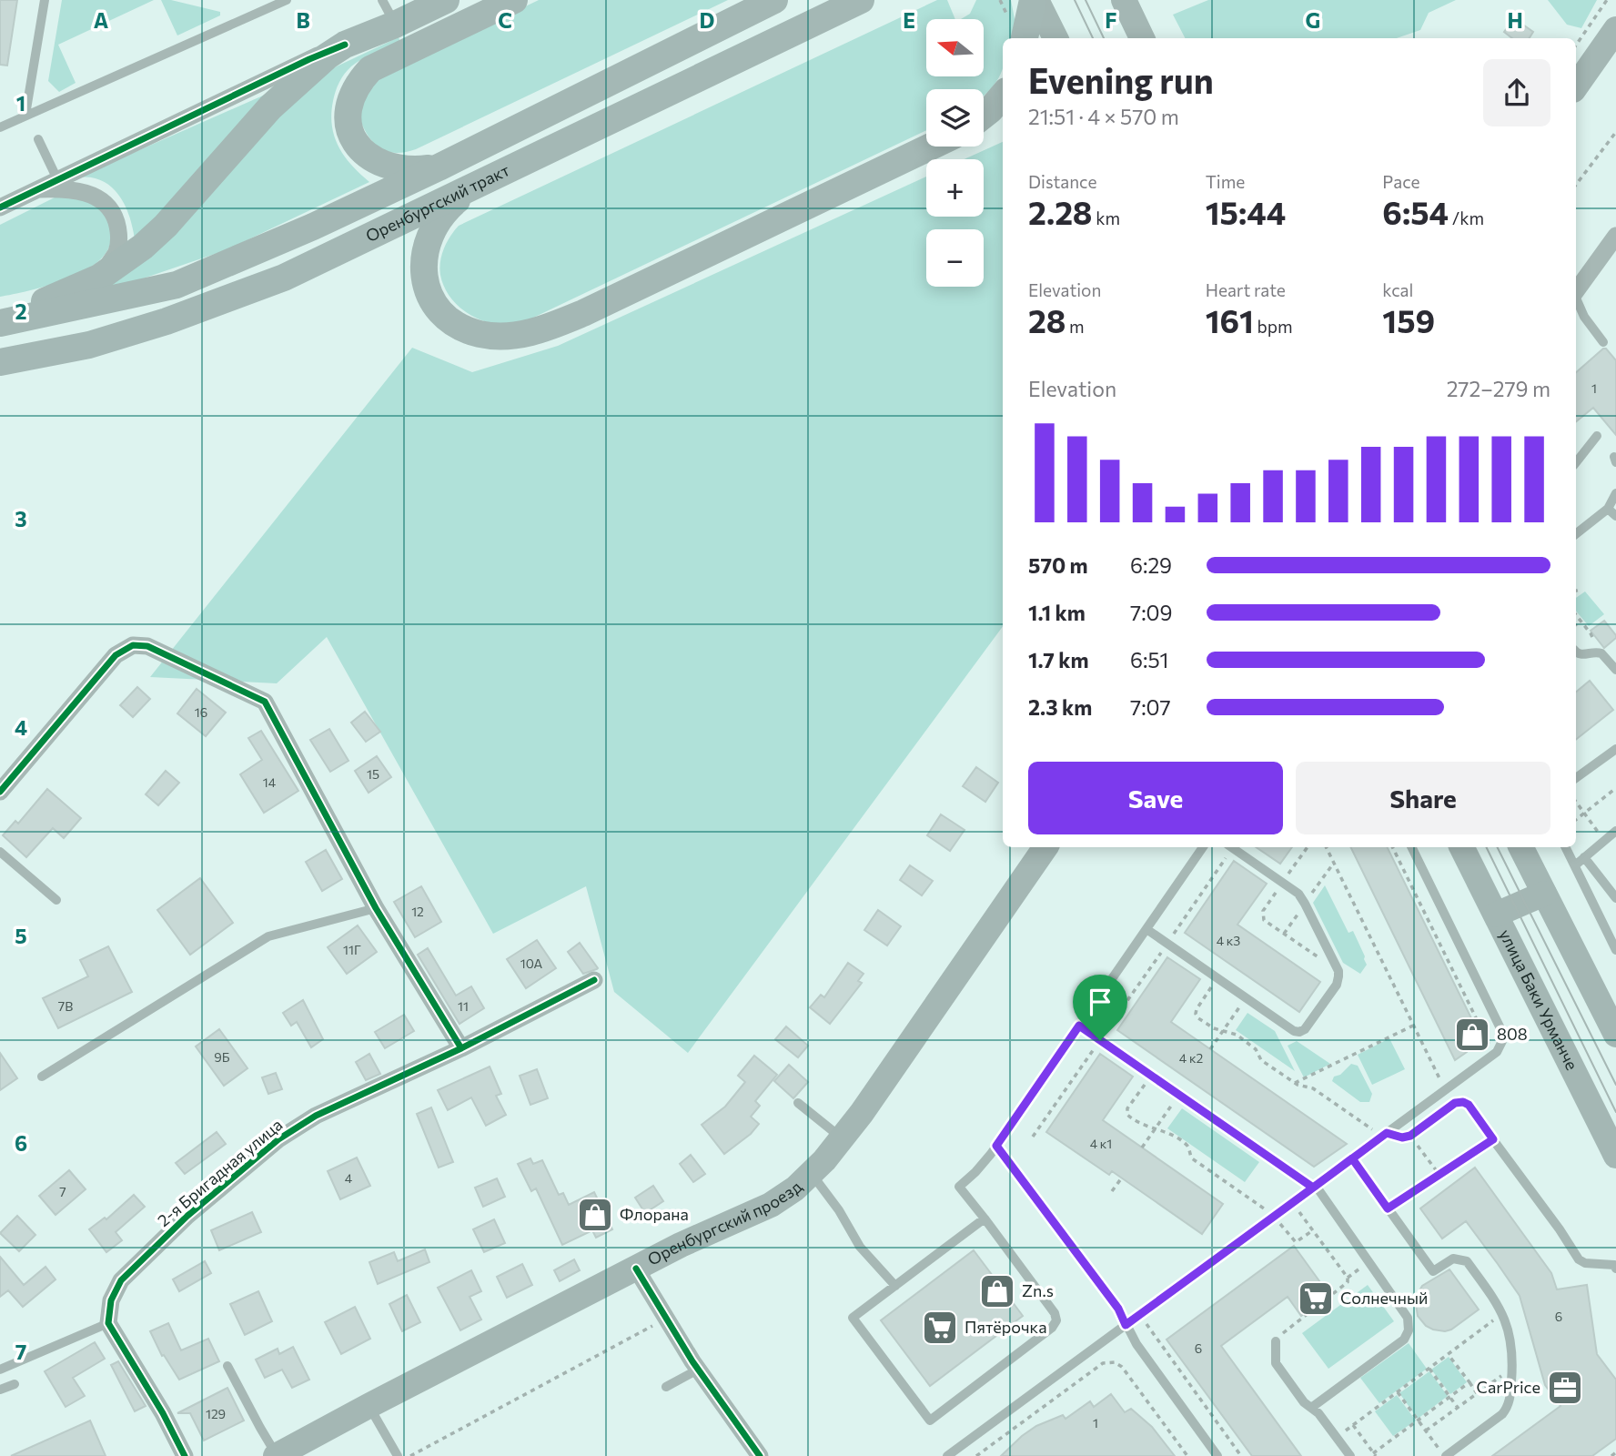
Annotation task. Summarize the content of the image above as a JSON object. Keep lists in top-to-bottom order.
{
  "streets": {
    "main road": ["Оренбургский тракт", "улица Баки Урманче", "Оренбургский проезд"],
    "street": ["2-я Бригадная улица"]
  },
  "places": {
    "shop": ["808", "Флорана", "Zn.s"],
    "supermarket": ["Солнечный", "Пятёрочка"],
    "office": ["CarPrice"]
  },
  "house_numbers": [
    "1",
    "16",
    "15",
    "14",
    "12",
    "4 к3",
    "11Г",
    "10А",
    "7В",
    "11",
    "9Б",
    "4 к2",
    "4 к1",
    "4",
    "7",
    "6",
    "6",
    "129",
    "1"
  ],
  "north": "left",
  "page": {
    "map_buttons": ["+", "−"],
    "heading": ["Evening run", "21:51 · 4 × 570 m"],
    "stats": [
      ["Distance", "2.28 km"],
      ["Time", "15:44"],
      ["Pace", "6:54 /km"],
      ["Elevation", "28 m"],
      ["Heart rate", "161 bpm"],
      ["kcal", "159"]
    ],
    "chart": ["Elevation", "272–279 m"],
    "list": [
      {
        "name": "570 m",
        "note": "6:29"
      },
      {
        "name": "1.1 km",
        "note": "7:09"
      },
      {
        "name": "1.7 km",
        "note": "6:51"
      },
      {
        "name": "2.3 km",
        "note": "7:07"
      }
    ],
    "buttons": ["Save", "Share"]
  },
  "grid": {
    "columns": [
      "A",
      "B",
      "C",
      "D",
      "E",
      "F",
      "G",
      "H"
    ],
    "rows": [
      "1",
      "2",
      "3",
      "4",
      "5",
      "6",
      "7"
    ]
  }
}
